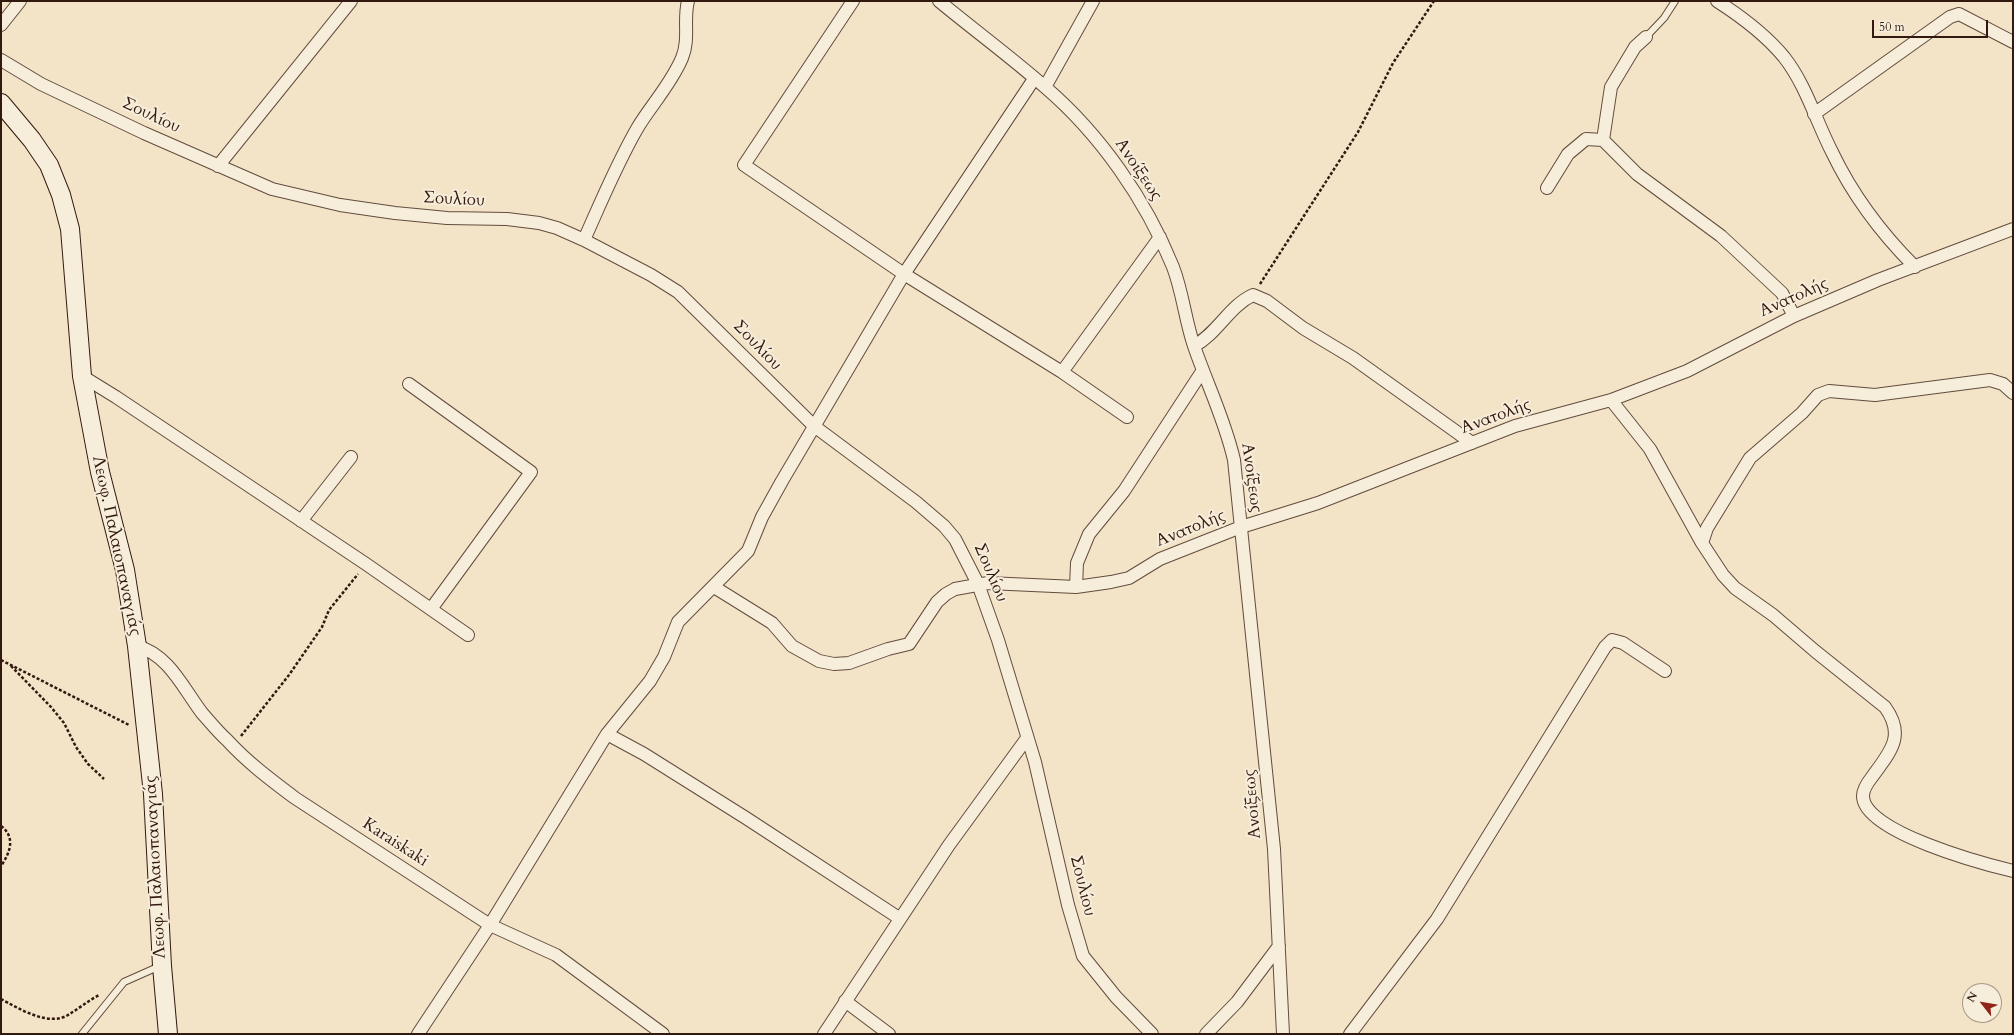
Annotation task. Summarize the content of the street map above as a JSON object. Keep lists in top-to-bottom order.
{
  "streets": {
    "street": [
      "Σουλίου",
      "Ανοίξεως",
      "Ανατολής",
      "Λεωφ. Παλαιοπαναγιάς",
      "Karaiskaki"
    ]
  },
  "crossings": [
    ["Σουλίου", "Ανατολής"],
    ["Ανοίξεως", "Ανατολής"],
    ["Λεωφ. Παλαιοπαναγιάς", "Karaiskaki"]
  ],
  "scale_bar": "50 m",
  "north": "top left"
}
